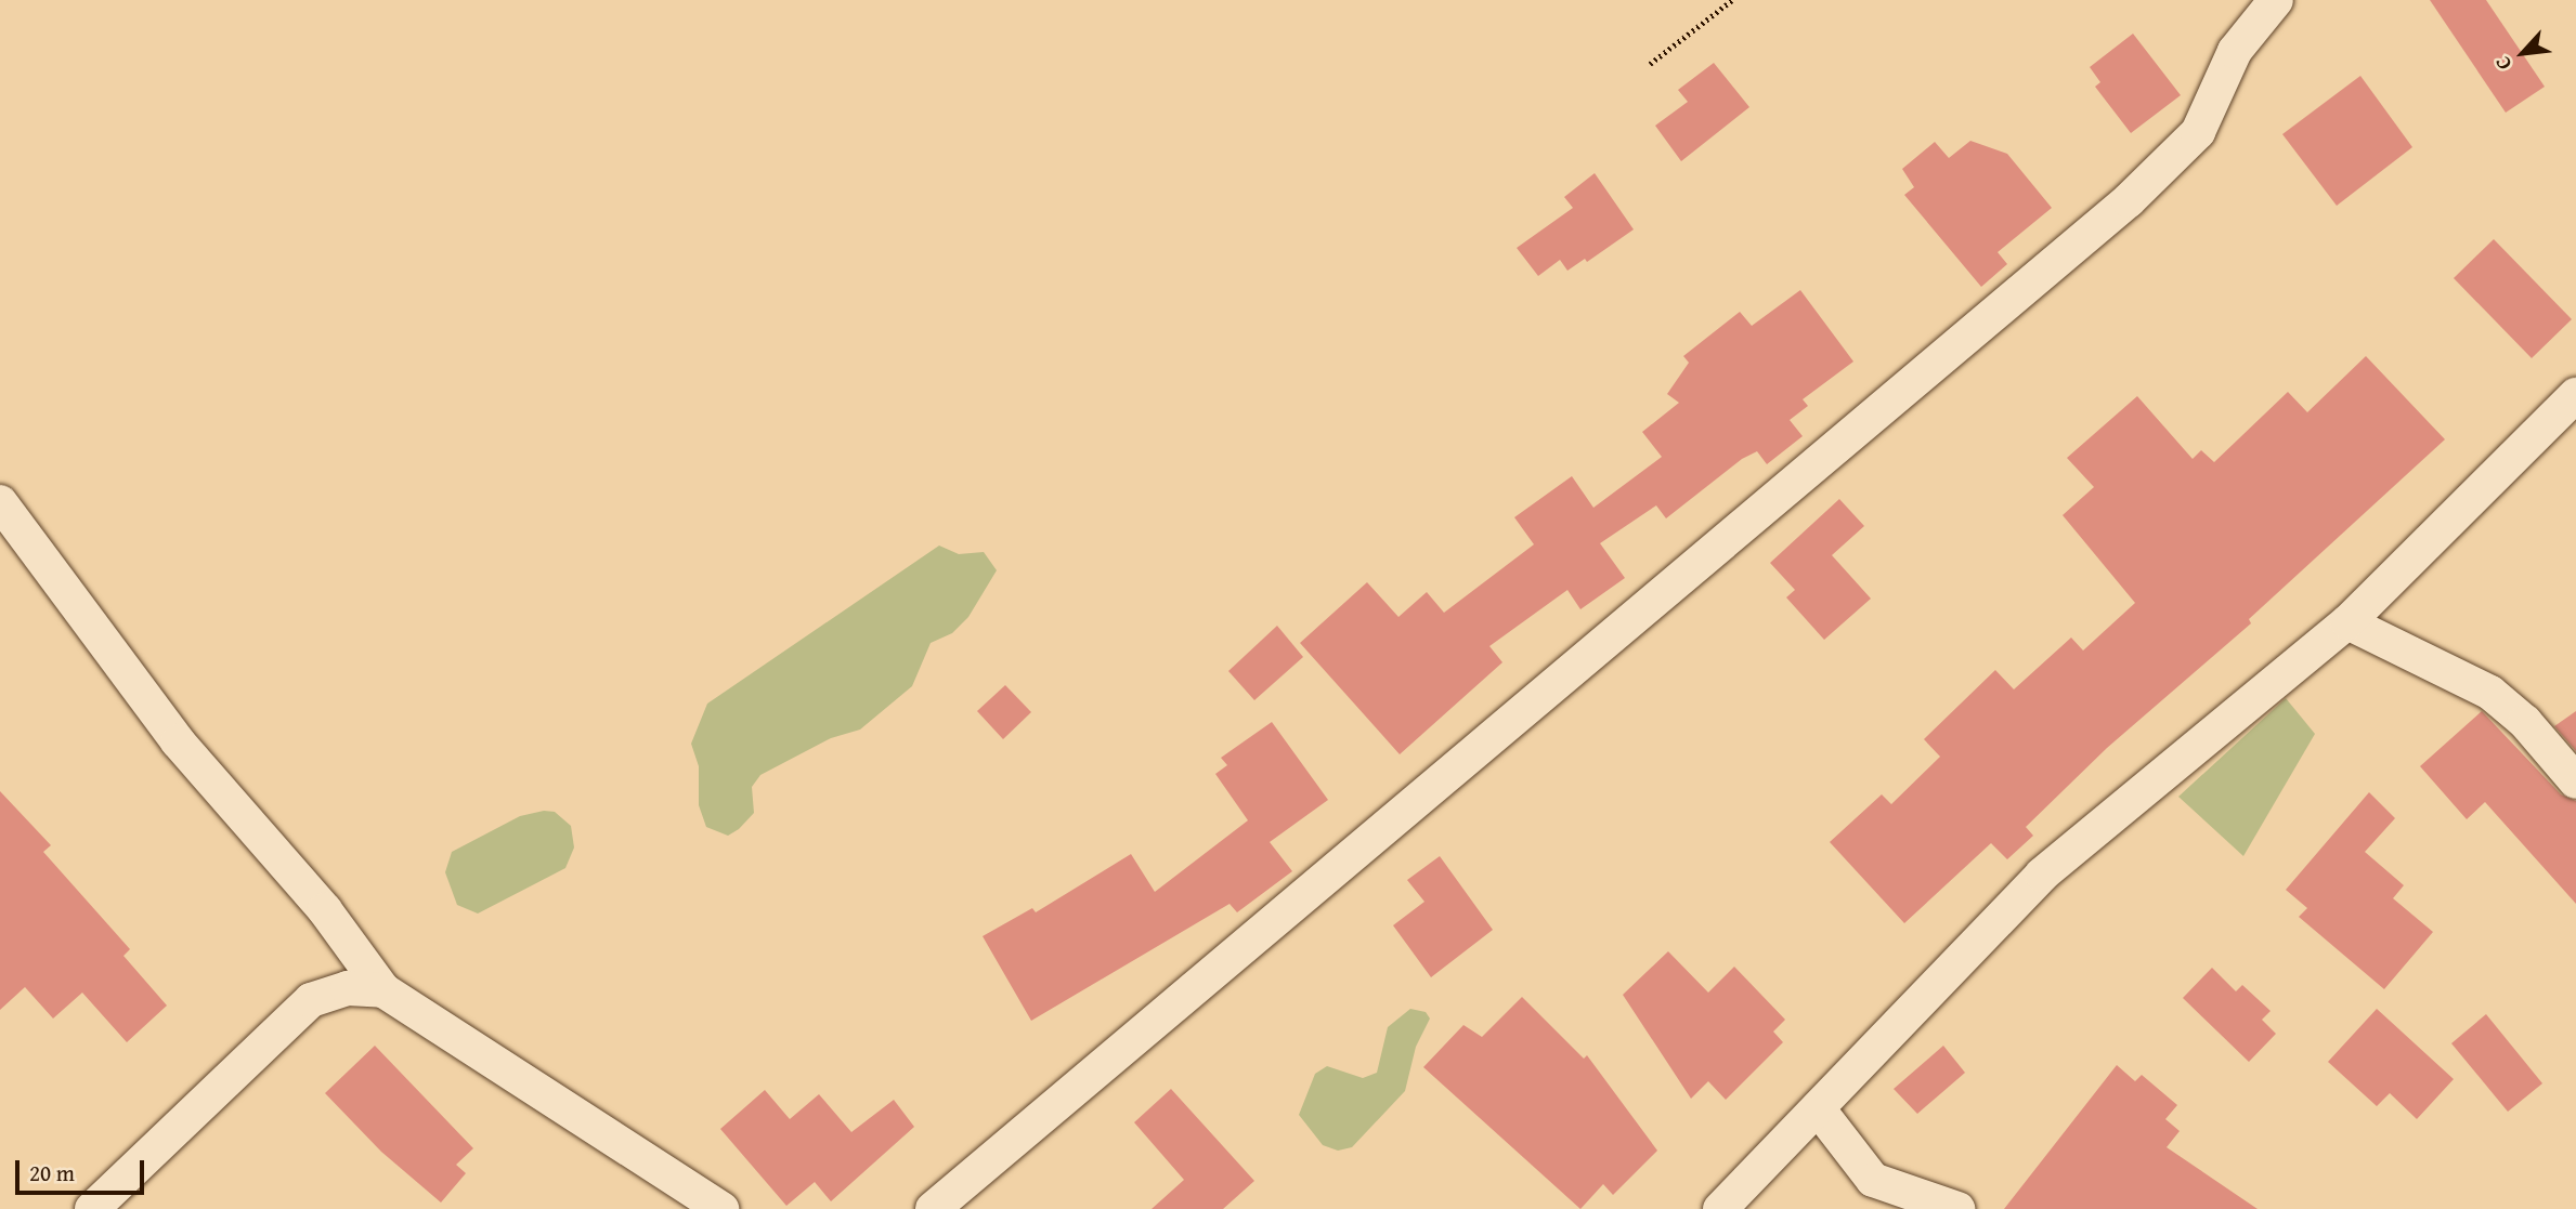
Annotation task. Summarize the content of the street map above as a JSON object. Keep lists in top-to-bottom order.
{
  "scale_bar": "20 m",
  "north": "bottom left"
}
